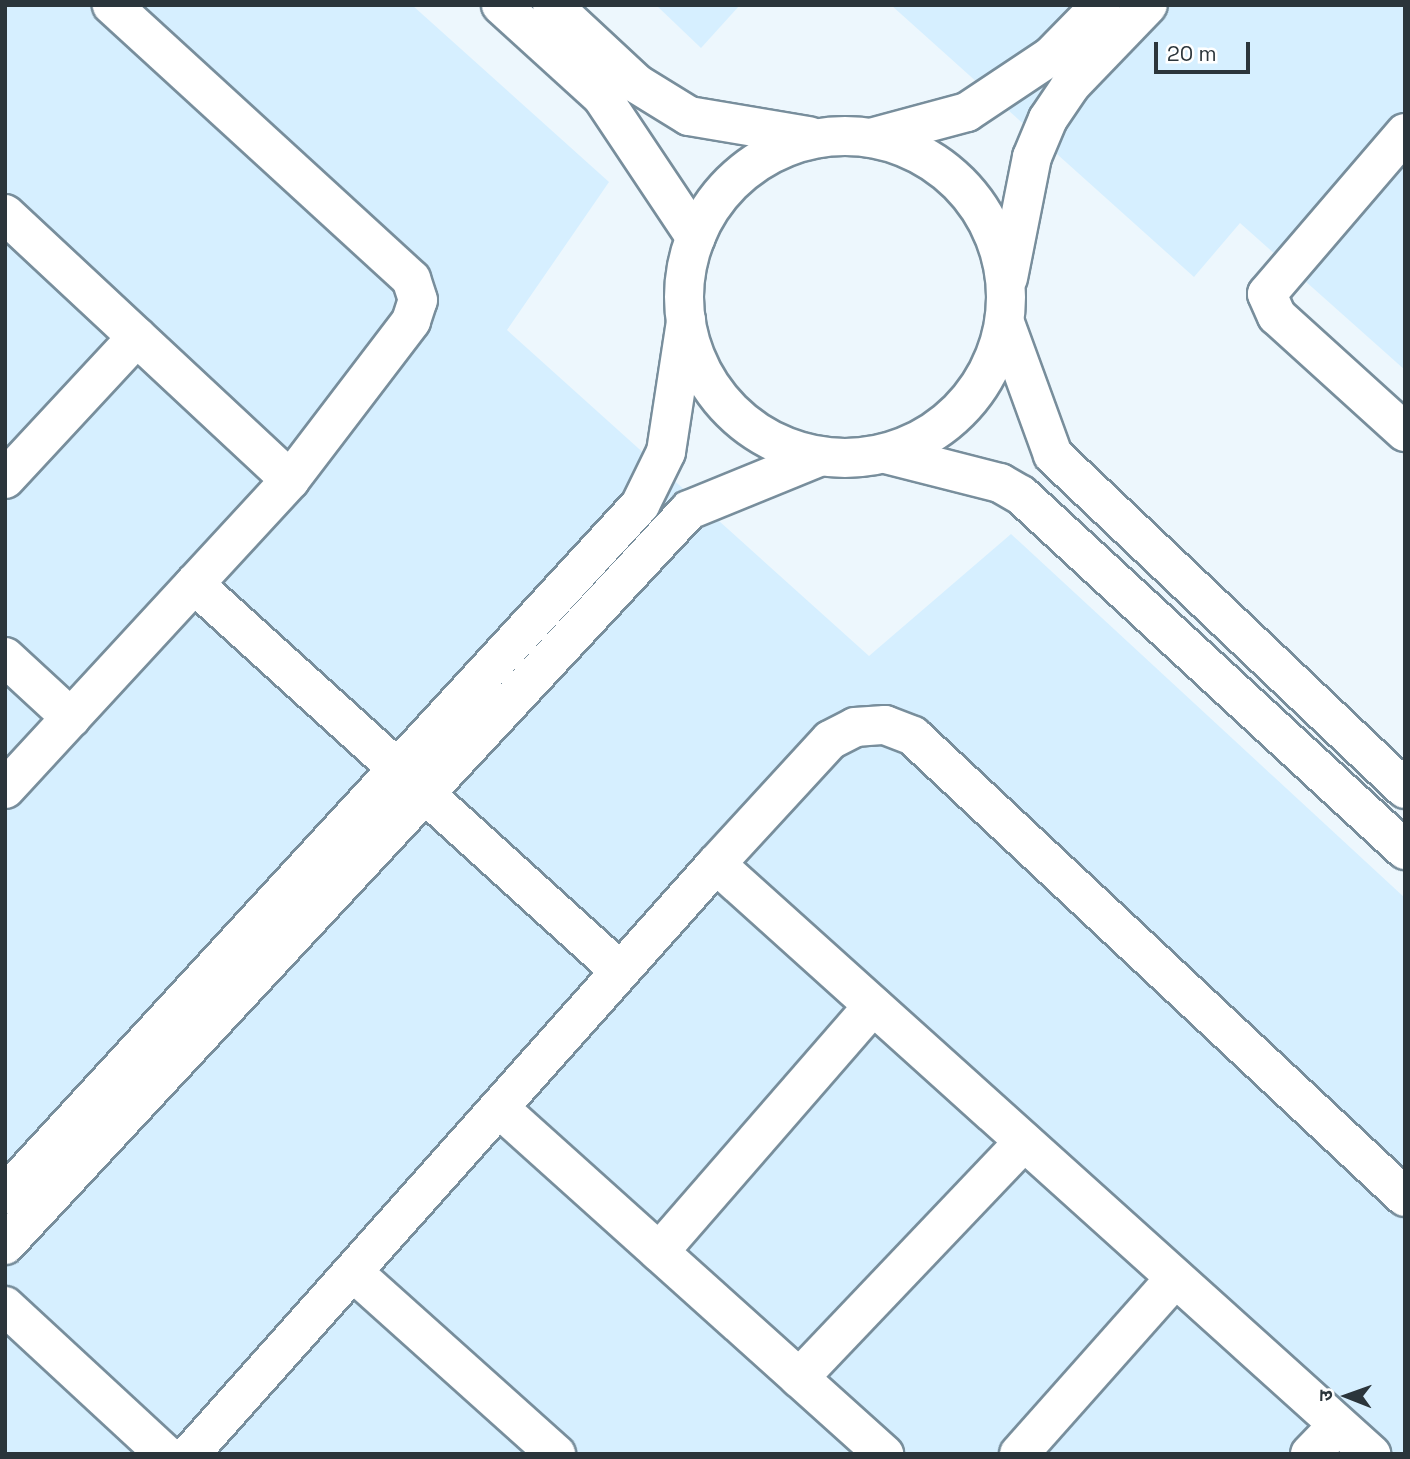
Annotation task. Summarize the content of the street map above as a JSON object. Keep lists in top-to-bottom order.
{
  "scale_bar": "20 m",
  "north": "left"
}
